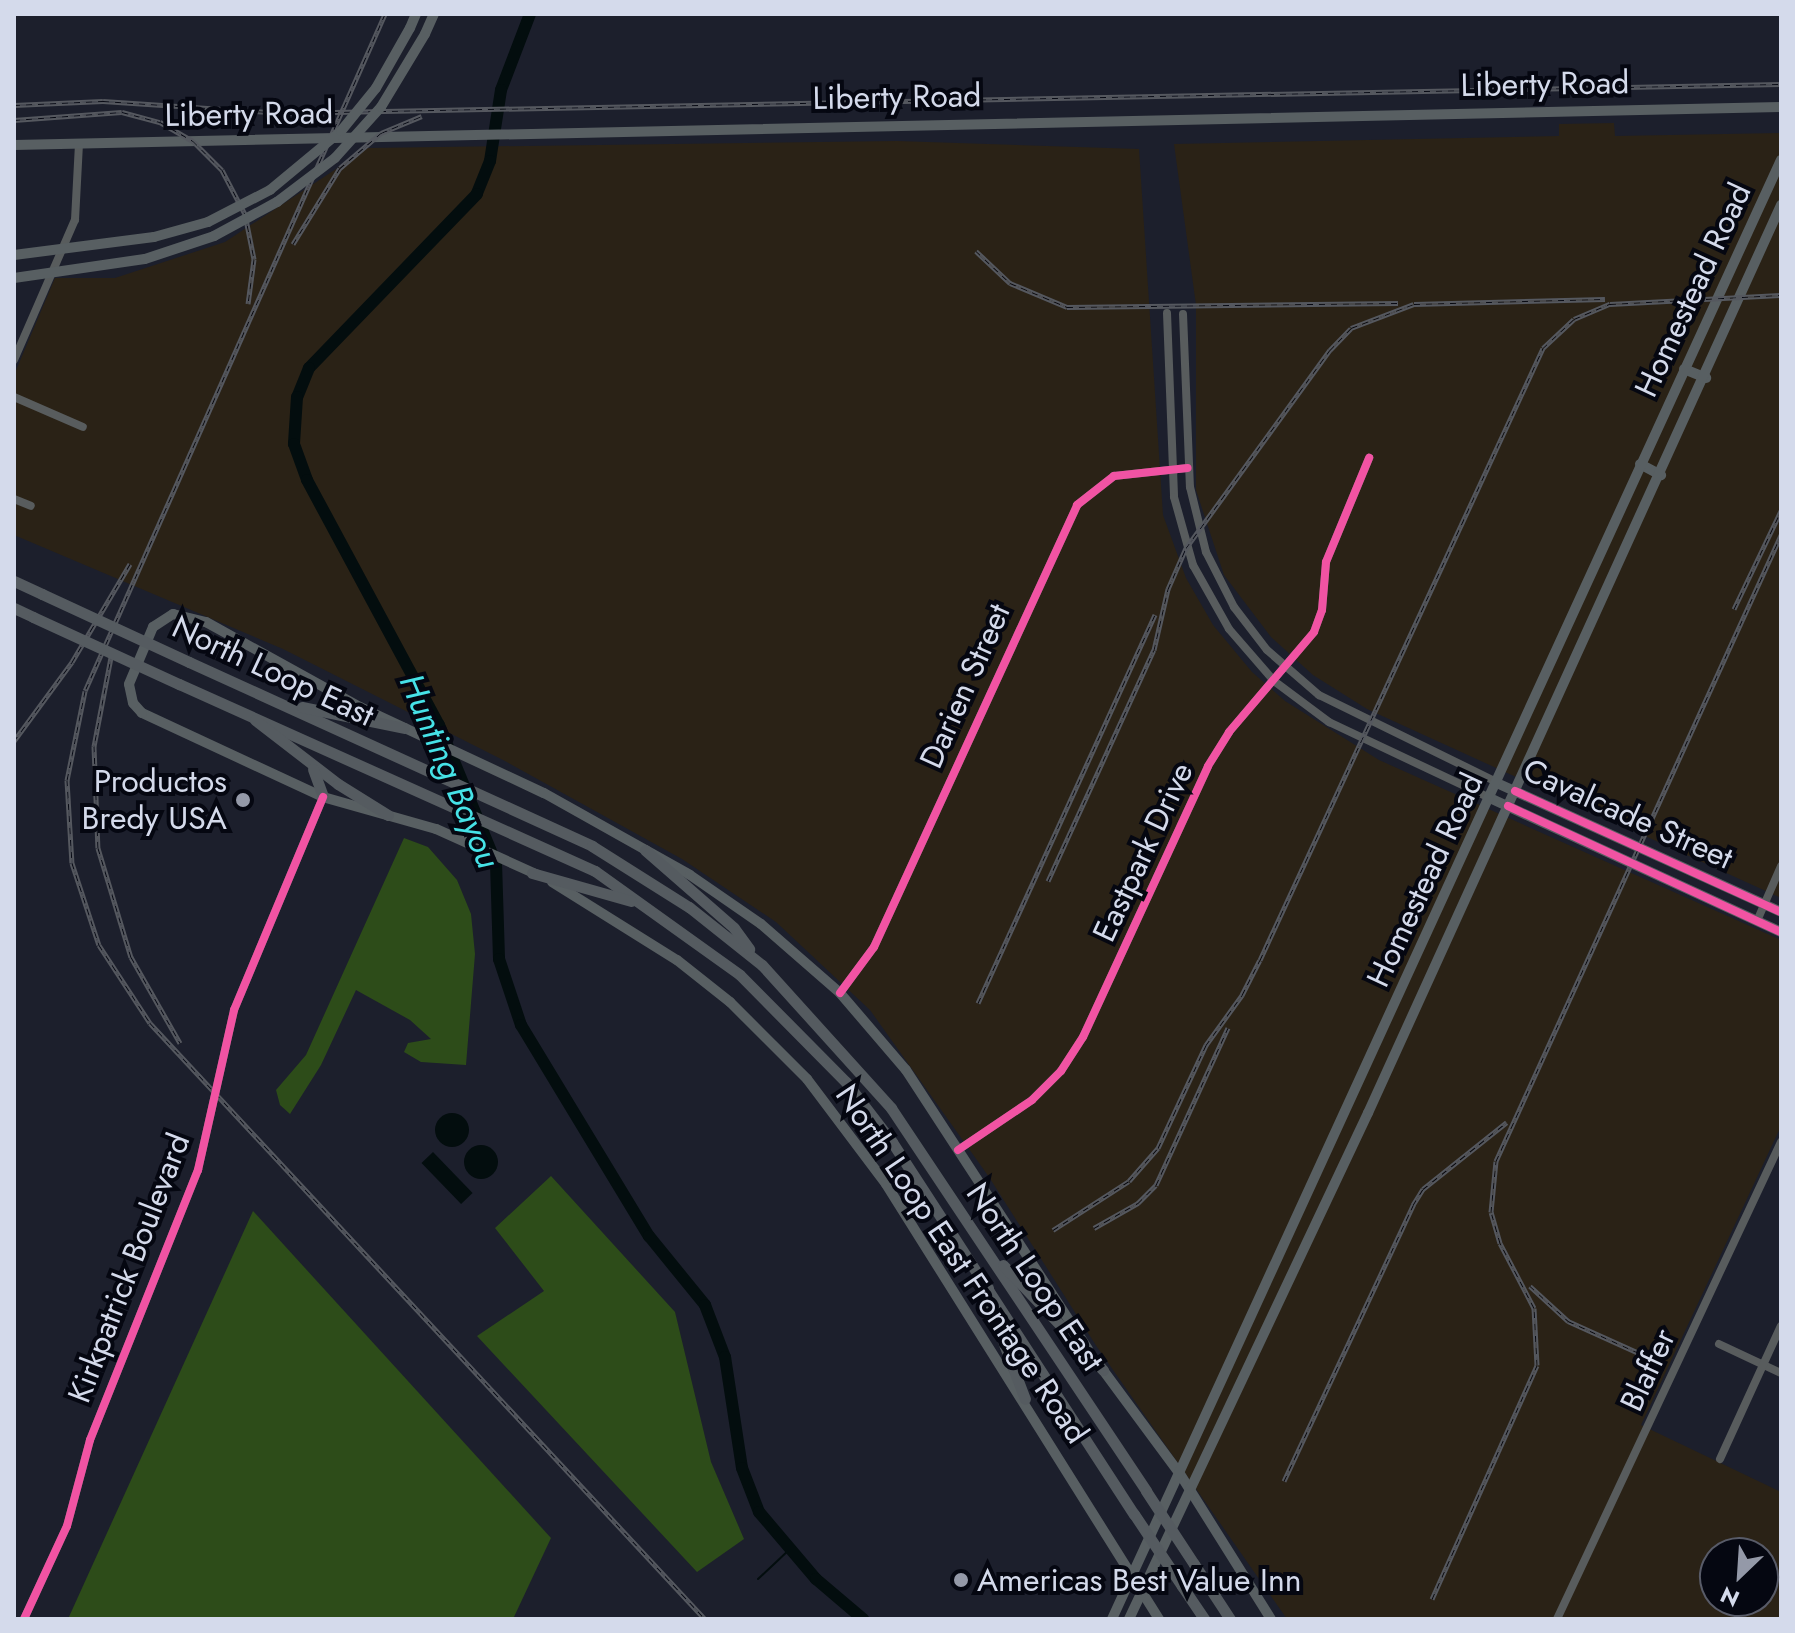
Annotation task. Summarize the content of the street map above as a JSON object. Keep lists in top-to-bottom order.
{
  "streets": {
    "highway": ["North Loop East"],
    "main road": [
      "Liberty Road",
      "Homestead Road",
      "Cavalcade Street",
      "North Loop East Frontage Road"
    ],
    "street": [
      "Darien Street",
      "Eastpark Drive",
      "Kirkpatrick Boulevard",
      "Blaffer"
    ]
  },
  "crossings": [
    ["Homestead Road", "Cavalcade Street"],
    ["Homestead Road", "North Loop East Frontage Road"],
    ["Darien Street", "Cavalcade Street"],
    ["Darien Street", "North Loop East Frontage Road"],
    ["Cavalcade Street", "Eastpark Drive"],
    ["Eastpark Drive", "North Loop East Frontage Road"],
    ["North Loop East Frontage Road", "Kirkpatrick Boulevard"]
  ],
  "water": ["Hunting Bayou"],
  "places": ["Productos Bredy USA", "Americas Best Value Inn"],
  "north": "bottom left"
}
